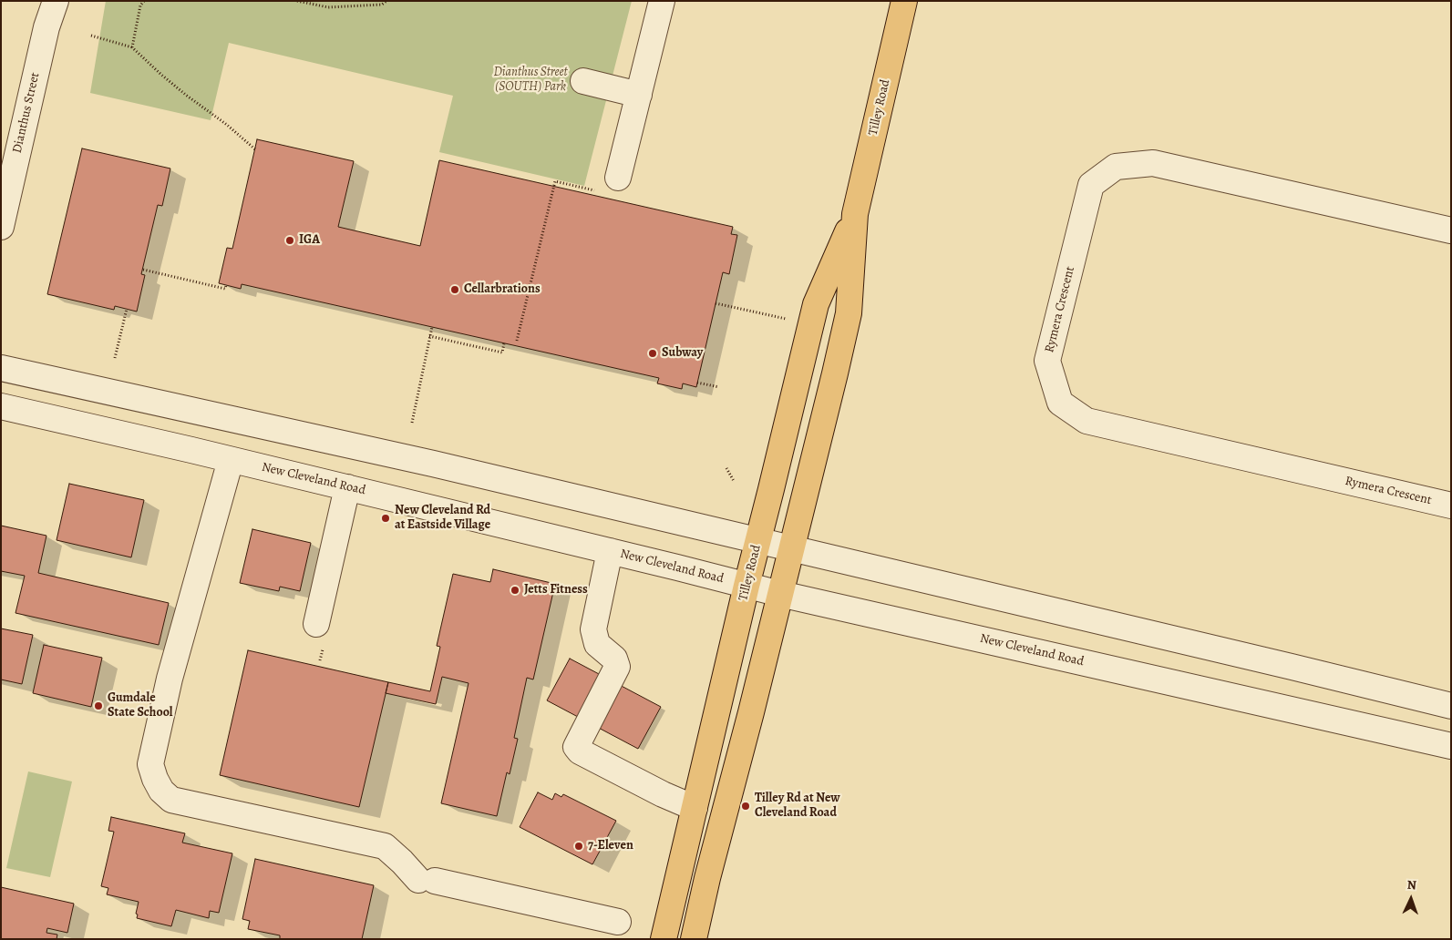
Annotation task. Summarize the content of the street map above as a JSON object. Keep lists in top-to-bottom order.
{
  "streets": {
    "main road": ["Tilley Road"],
    "street": ["Dianthus Street", "Rymera Crescent", "New Cleveland Road"]
  },
  "crossings": [
    ["Tilley Road", "New Cleveland Road"]
  ],
  "parks": ["Dianthus Street (SOUTH) Park"],
  "places": [
    "IGA",
    "Cellarbrations",
    "Subway",
    "New Cleveland Rd at Eastside Village",
    "Jetts Fitness",
    "Gumdale State School",
    "Tilley Rd at New Cleveland Road",
    "7-Eleven"
  ],
  "north": "top"
}
